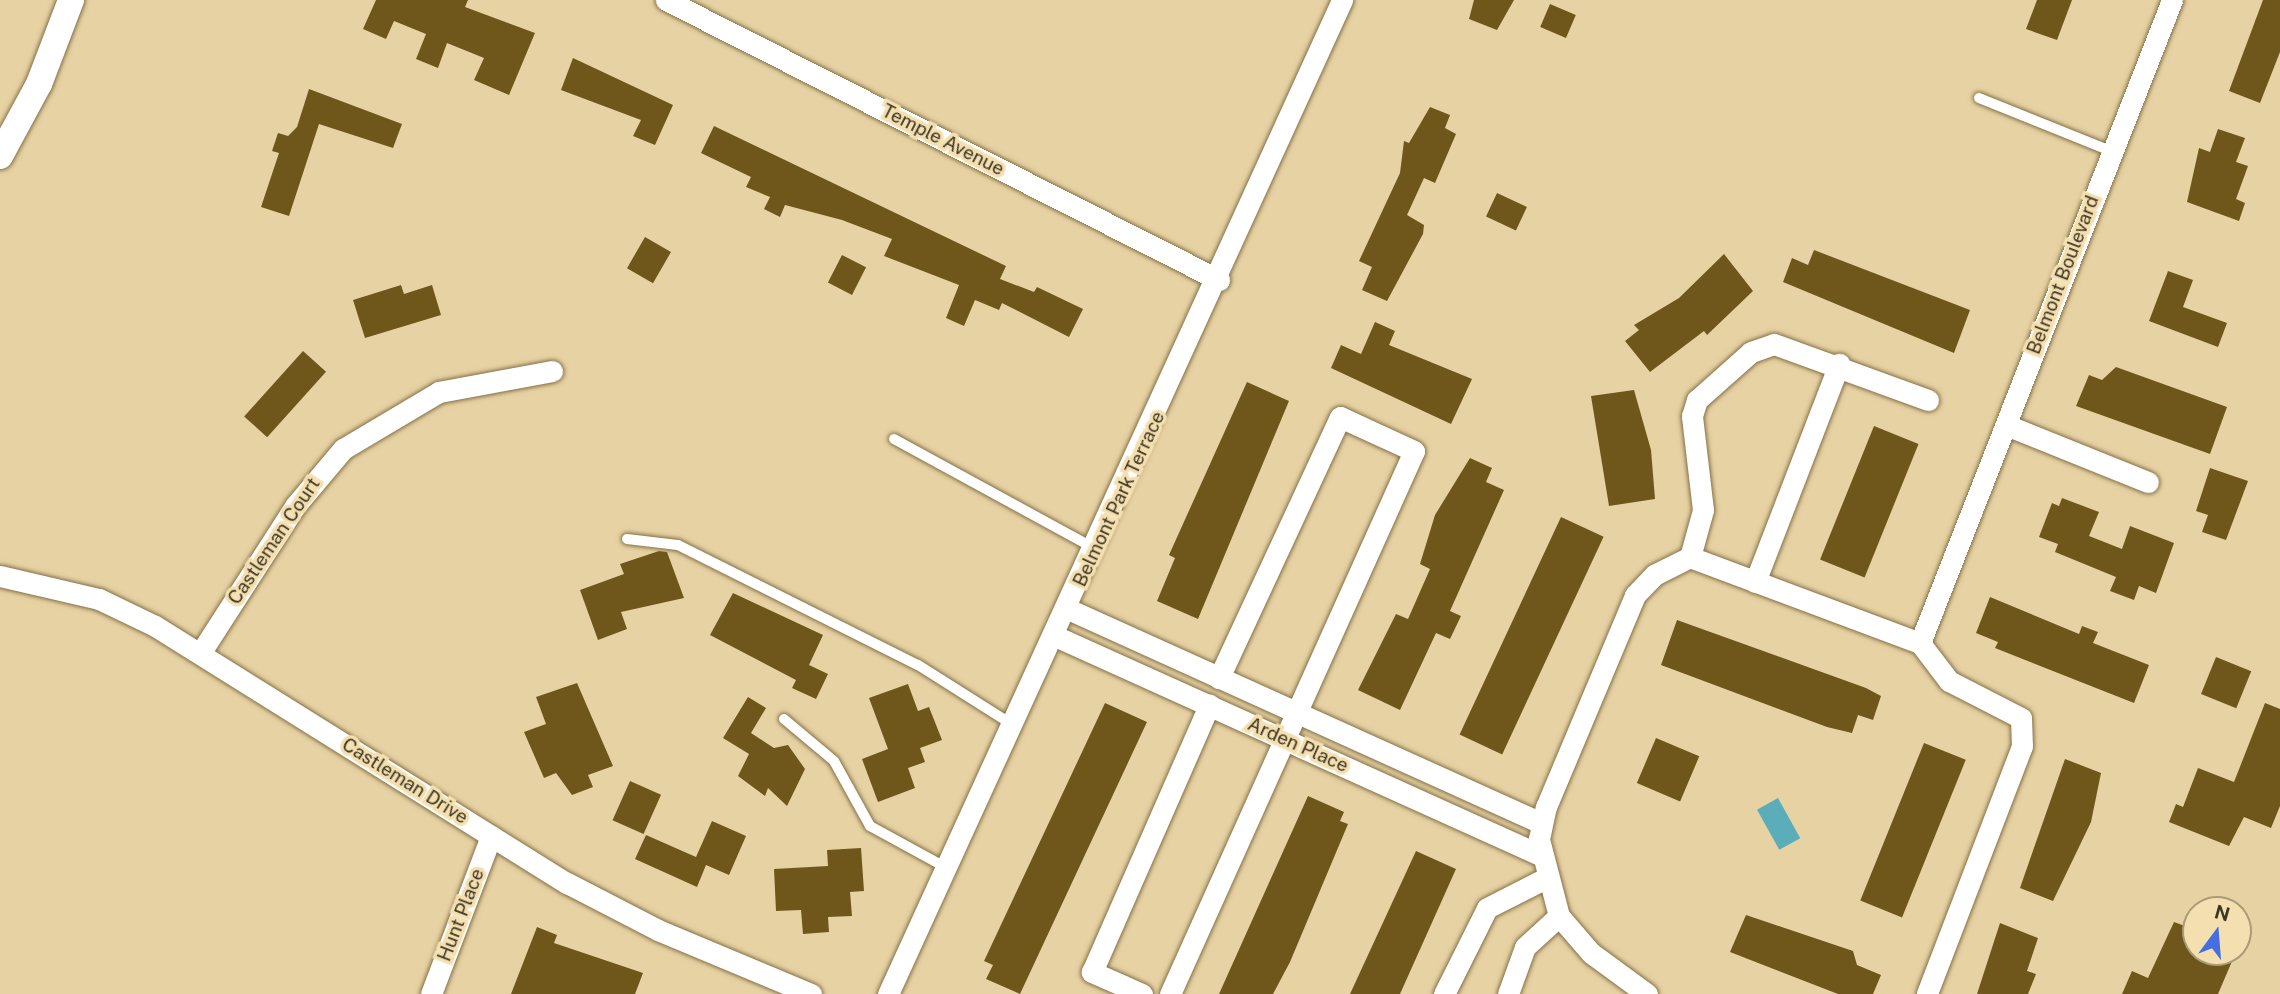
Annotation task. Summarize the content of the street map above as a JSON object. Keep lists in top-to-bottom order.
{
  "streets": {
    "street": [
      "Temple Avenue",
      "Belmont Boulevard",
      "Belmont Park Terrace",
      "Castleman Court",
      "Arden Place",
      "Castleman Drive",
      "Hunt Place"
    ]
  },
  "crossings": [
    ["Temple Avenue", "Belmont Park Terrace"],
    ["Belmont Park Terrace", "Arden Place"],
    ["Castleman Court", "Castleman Drive"],
    ["Castleman Drive", "Hunt Place"]
  ],
  "north": "top"
}
